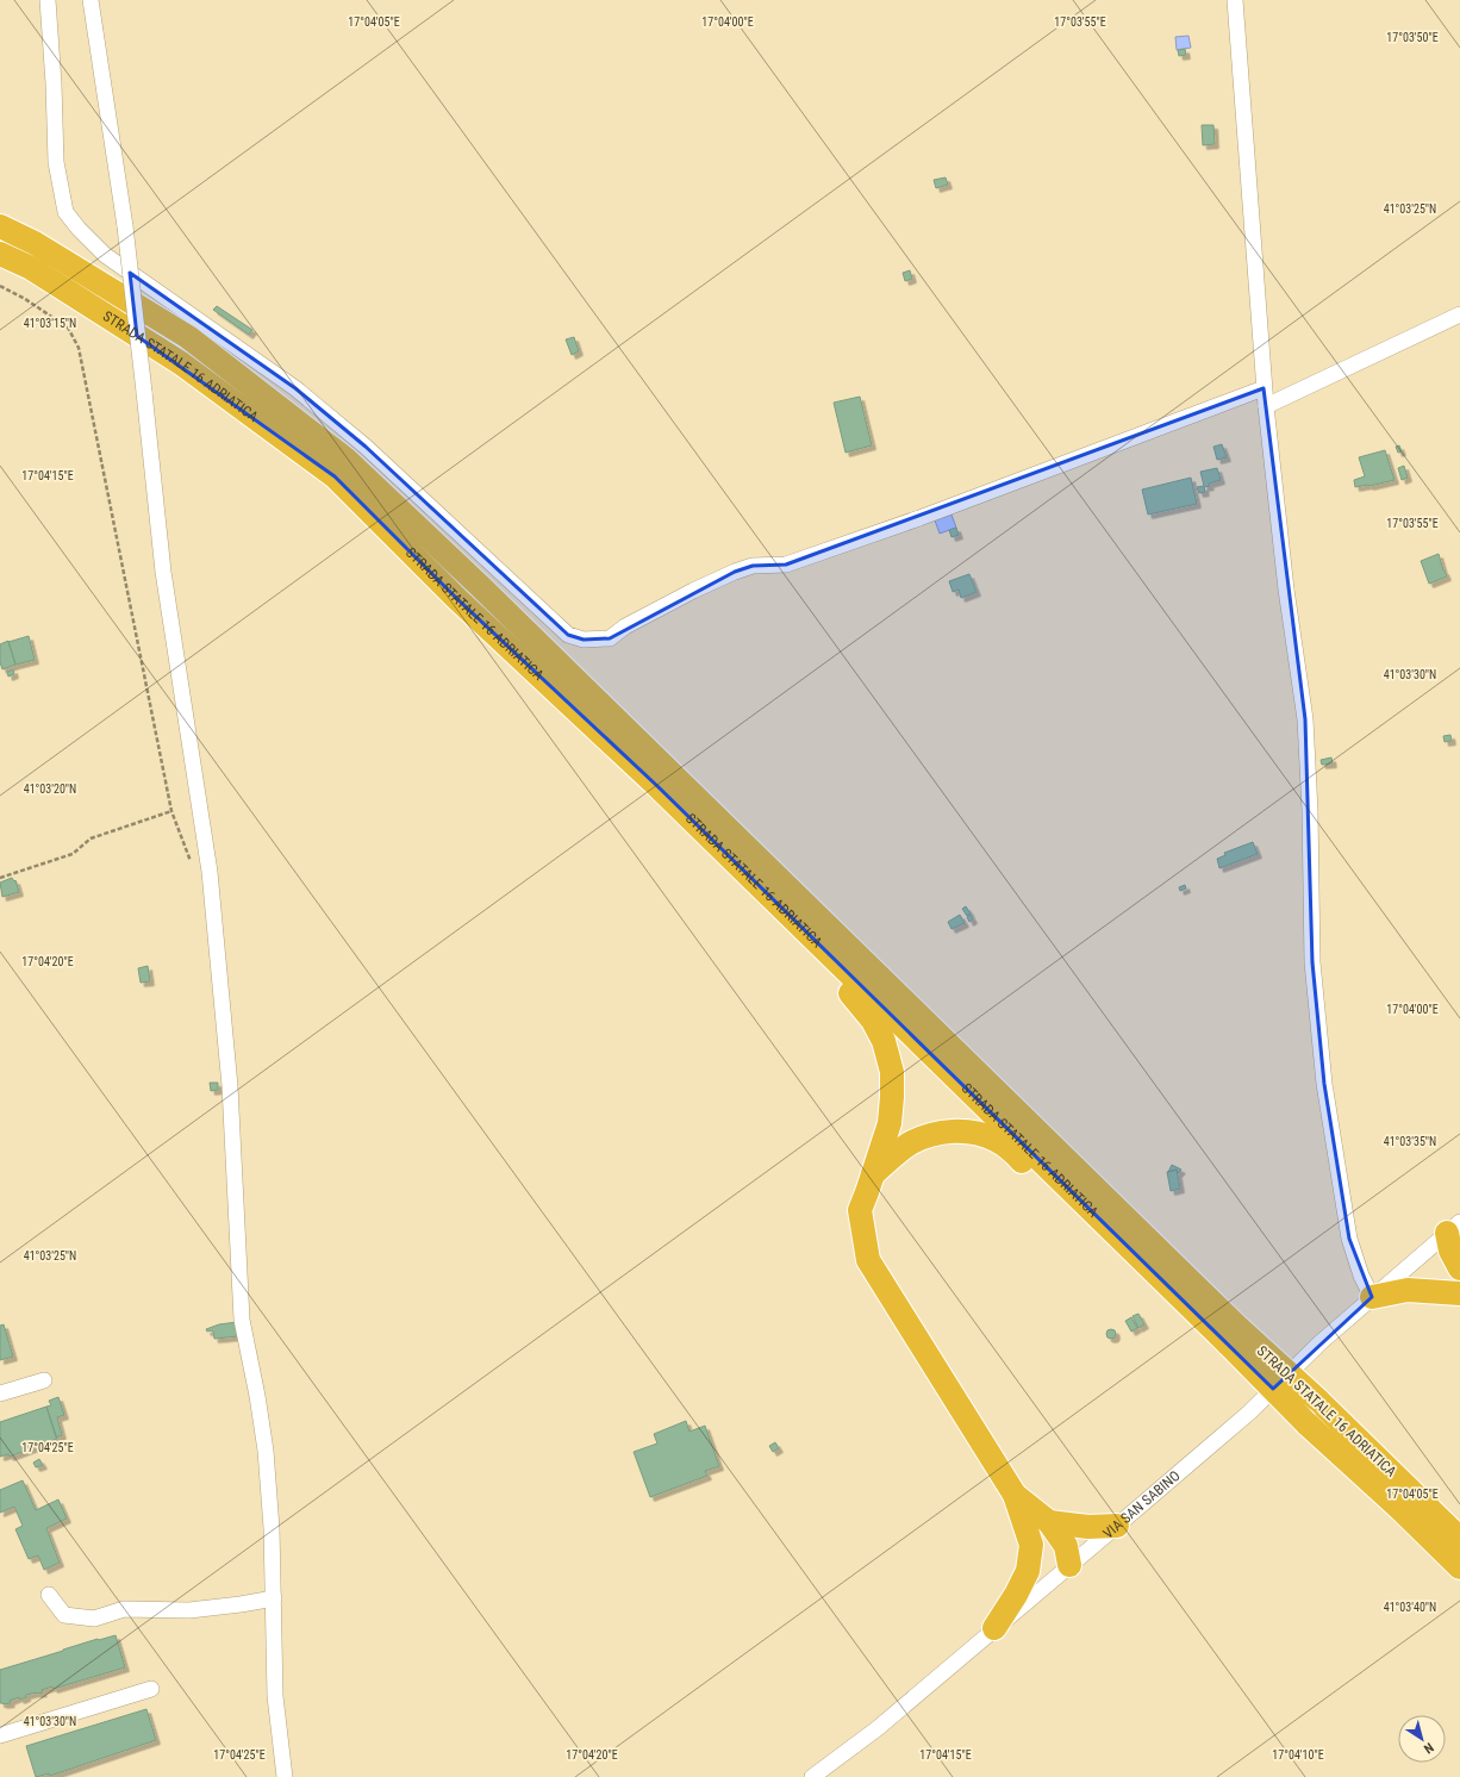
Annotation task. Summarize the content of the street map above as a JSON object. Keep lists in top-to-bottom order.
{
  "streets": {
    "highway": ["STRADA STATALE 16 ADRIATICA"],
    "street": ["VIA SAN SABINO"]
  },
  "north": "bottom right",
  "coordinates": [
    "17°04'05\"E",
    "17°04'00\"E",
    "17°03'55\"E",
    "17°03'50\"E",
    "41°03'25\"N",
    "41°03'15\"N",
    "17°04'15\"E",
    "41°03'30\"N",
    "41°03'20\"N",
    "17°04'20\"E",
    "41°03'35\"N",
    "17°04'25\"E",
    "41°03'40\"N",
    "17°04'10\"E"
  ]
}
